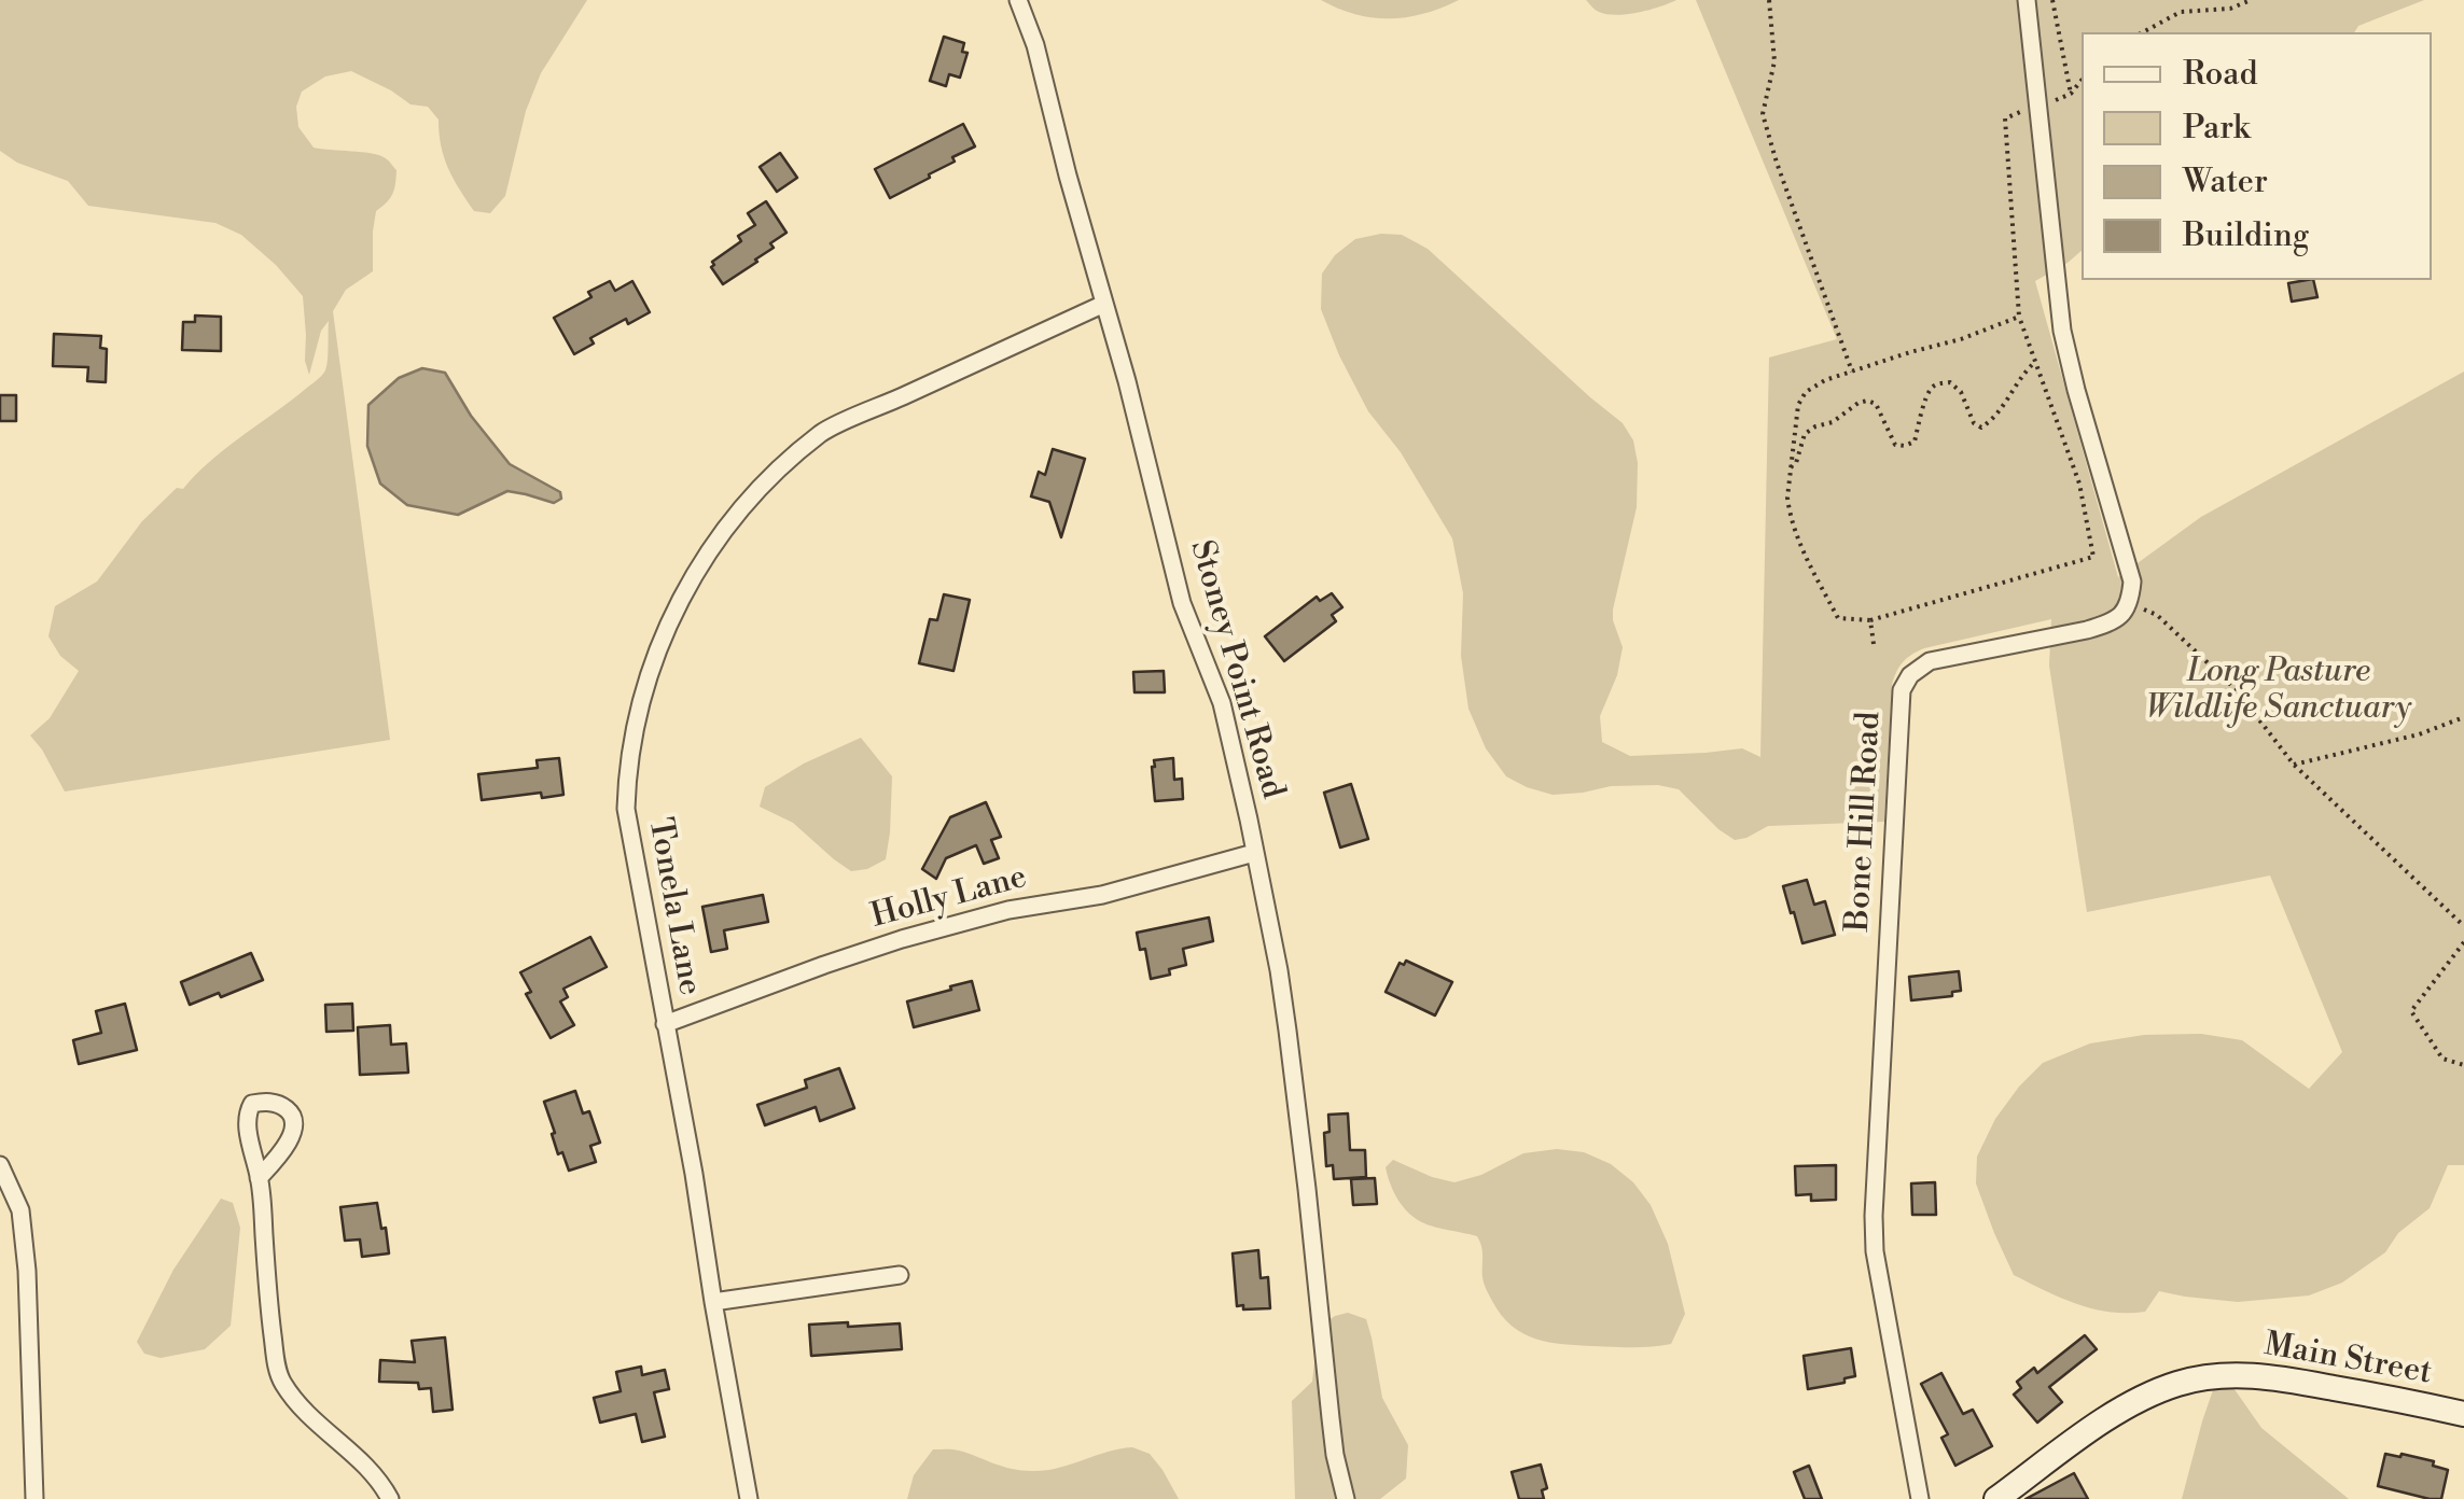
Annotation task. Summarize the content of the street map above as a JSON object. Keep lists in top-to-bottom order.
{
  "streets": {
    "main road": ["Main Street"],
    "street": [
      "Stoney Point Road",
      "Bone Hill Road",
      "Holly Lane",
      "Tonela Lane"
    ]
  },
  "crossings": [
    ["Stoney Point Road", "Holly Lane"],
    ["Stoney Point Road", "Tonela Lane"],
    ["Holly Lane", "Tonela Lane"]
  ],
  "parks": ["Long Pasture Wildlife Sanctuary"],
  "legend": [
    "Road",
    "Park",
    "Water",
    "Building"
  ]
}
